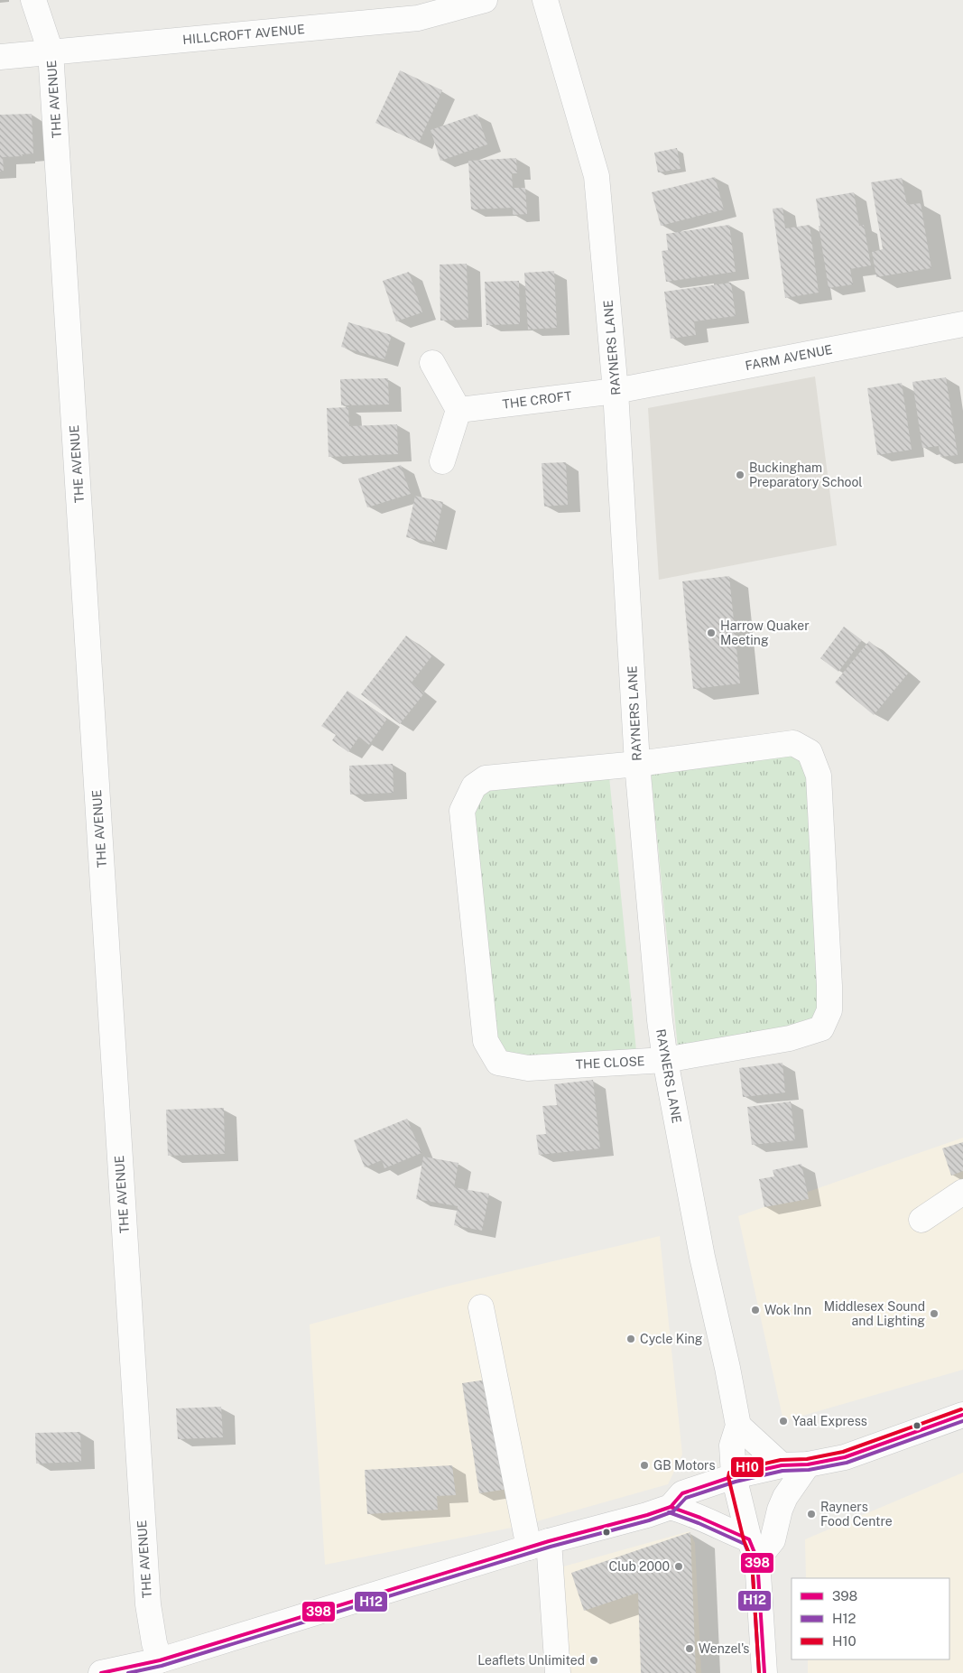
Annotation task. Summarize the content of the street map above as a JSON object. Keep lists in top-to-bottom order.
{
  "streets": {
    "street": [
      "HILLCROFT AVENUE",
      "THE AVENUE",
      "RAYNERS LANE",
      "FARM AVENUE",
      "THE CROFT",
      "THE CLOSE"
    ]
  },
  "crossings": [
    ["HILLCROFT AVENUE", "THE AVENUE"],
    ["RAYNERS LANE", "FARM AVENUE"],
    ["RAYNERS LANE", "THE CROFT"],
    ["RAYNERS LANE", "THE CLOSE"],
    ["FARM AVENUE", "THE CROFT"]
  ],
  "places": [
    "Buckingham Preparatory School",
    "Harrow Quaker Meeting",
    "Wok Inn",
    "Middlesex Sound and Lighting",
    "Cycle King",
    "Yaal Express",
    "GB Motors",
    "Rayners Food Centre",
    "Club 2000",
    "Wenzel's",
    "Leaflets Unlimited"
  ],
  "lines": ["transit line H10", "transit line 398", "transit line H12"],
  "legend": ["398", "H12", "H10"]
}
